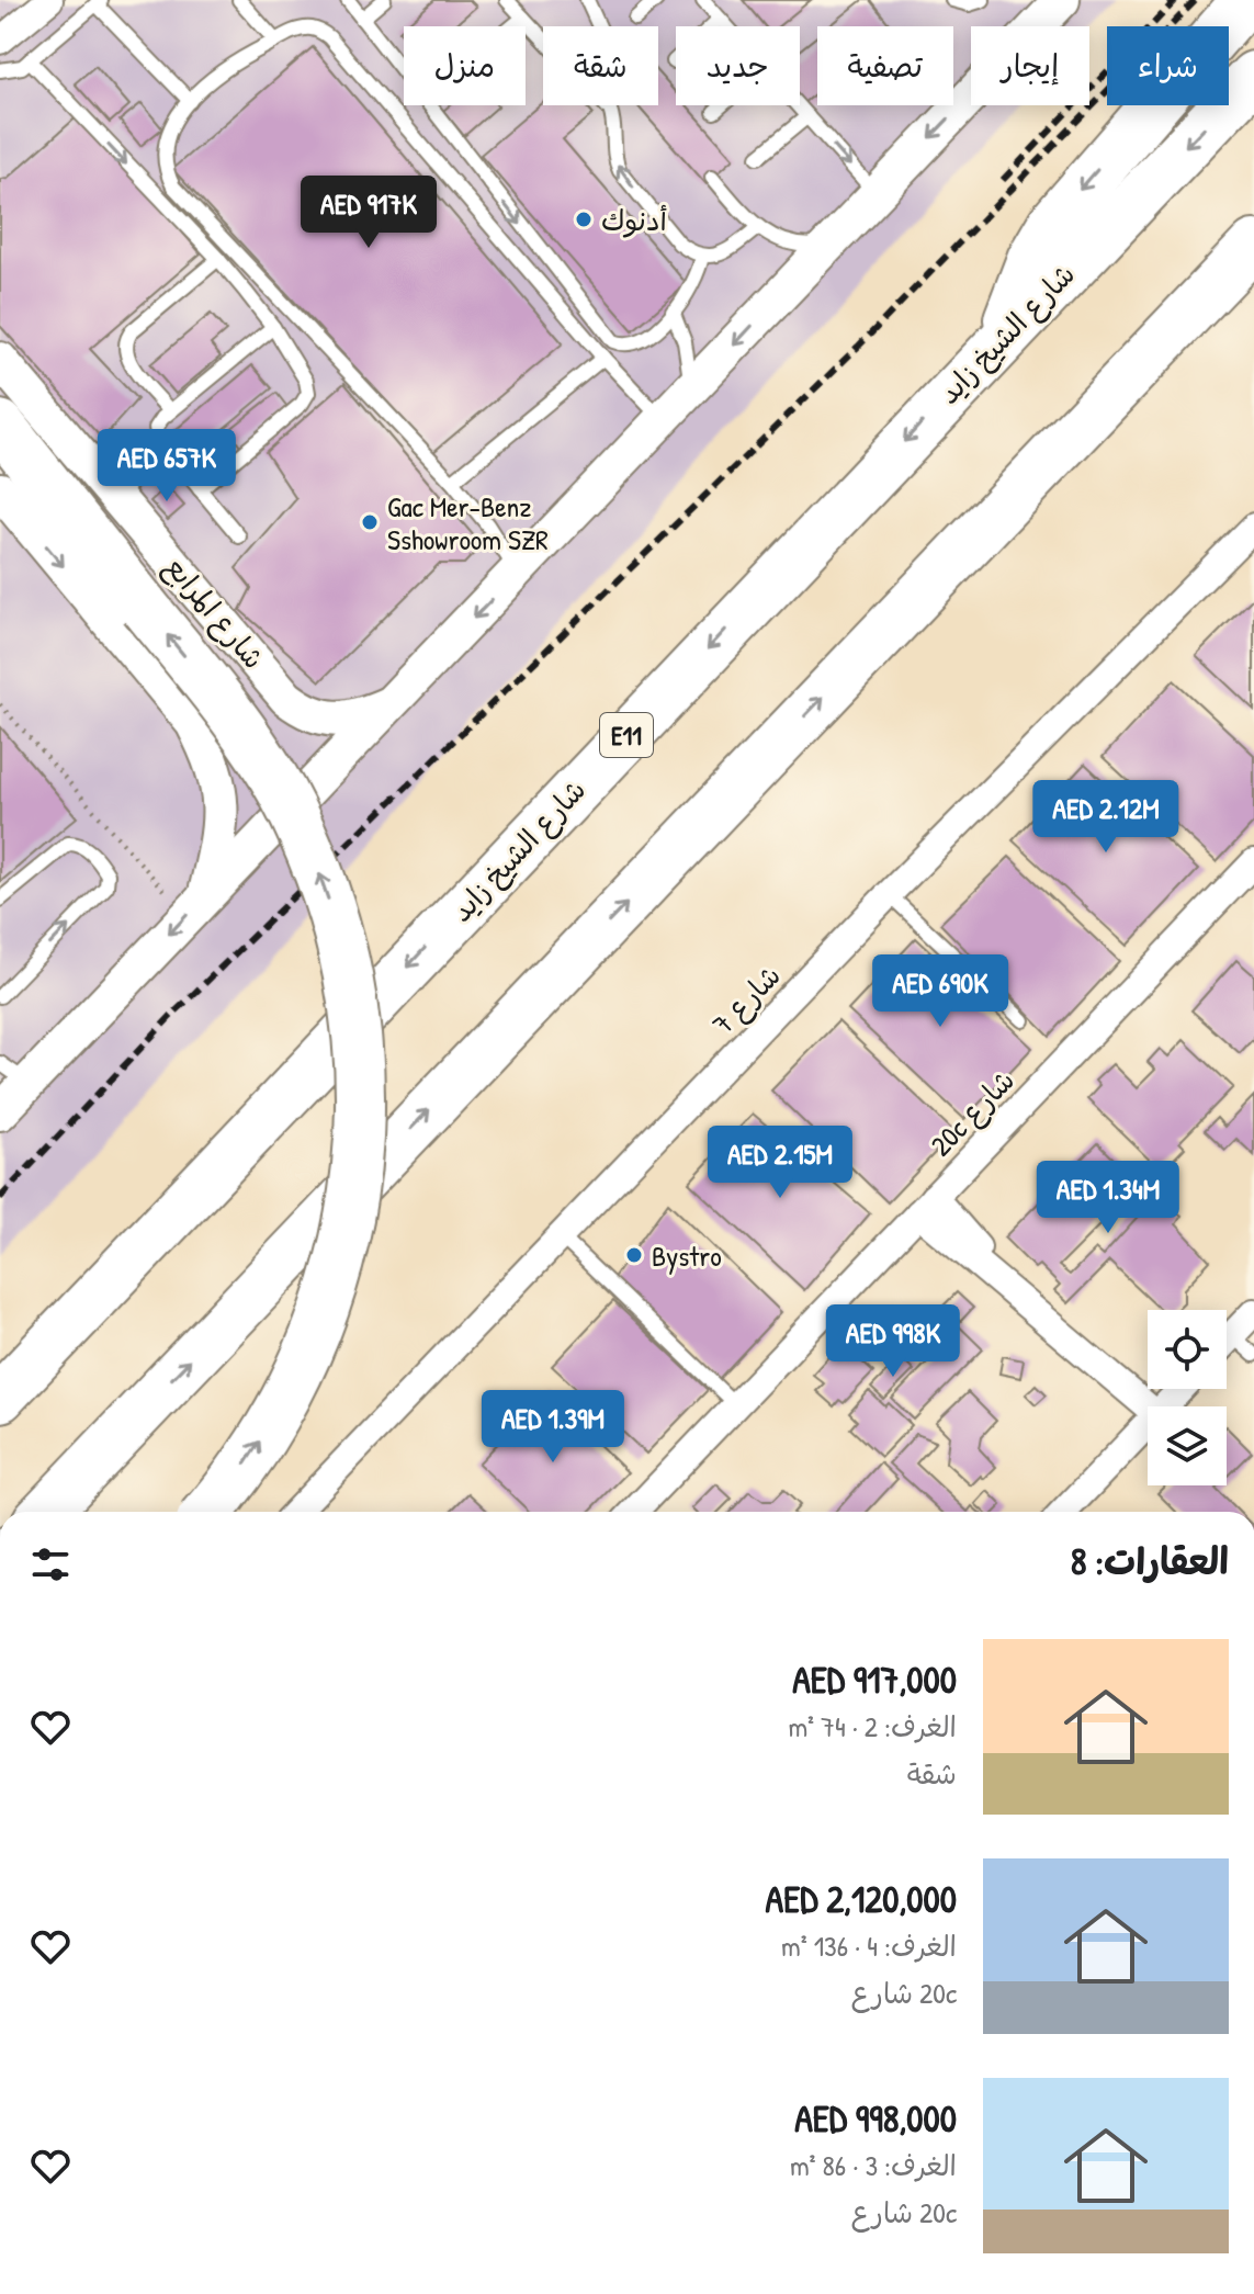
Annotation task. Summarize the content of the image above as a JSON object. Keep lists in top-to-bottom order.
{
  "streets": {
    "highway": ["شارع الشيخ زايد", "E11"],
    "street": ["شارع المرابع", "شارع 7", "20c شارع"]
  },
  "places": ["أدنوك", "Gac Mer-Benz Sshowroom SZR", "Bystro"],
  "page": {
    "chip": [
      "شراء",
      "إيجار",
      "تصفية",
      "جديد",
      "شقة",
      "منزل"
    ],
    "price": [
      "AED 917K",
      "AED 657K",
      "AED 2.12M",
      "AED 690K",
      "AED 2.15M",
      "AED 1.34M",
      "AED 998K",
      "AED 1.39M"
    ],
    "heading": "العقارات: 8",
    "list": [
      {
        "name": "AED 917,000",
        "note": "الغرف: 2 · 74 m² · شقة"
      },
      {
        "name": "AED 2,120,000",
        "note": "الغرف: 4 · 136 m² · 20c شارع"
      },
      {
        "name": "AED 998,000",
        "note": "الغرف: 3 · 86 m² · 20c شارع"
      }
    ]
  }
}
